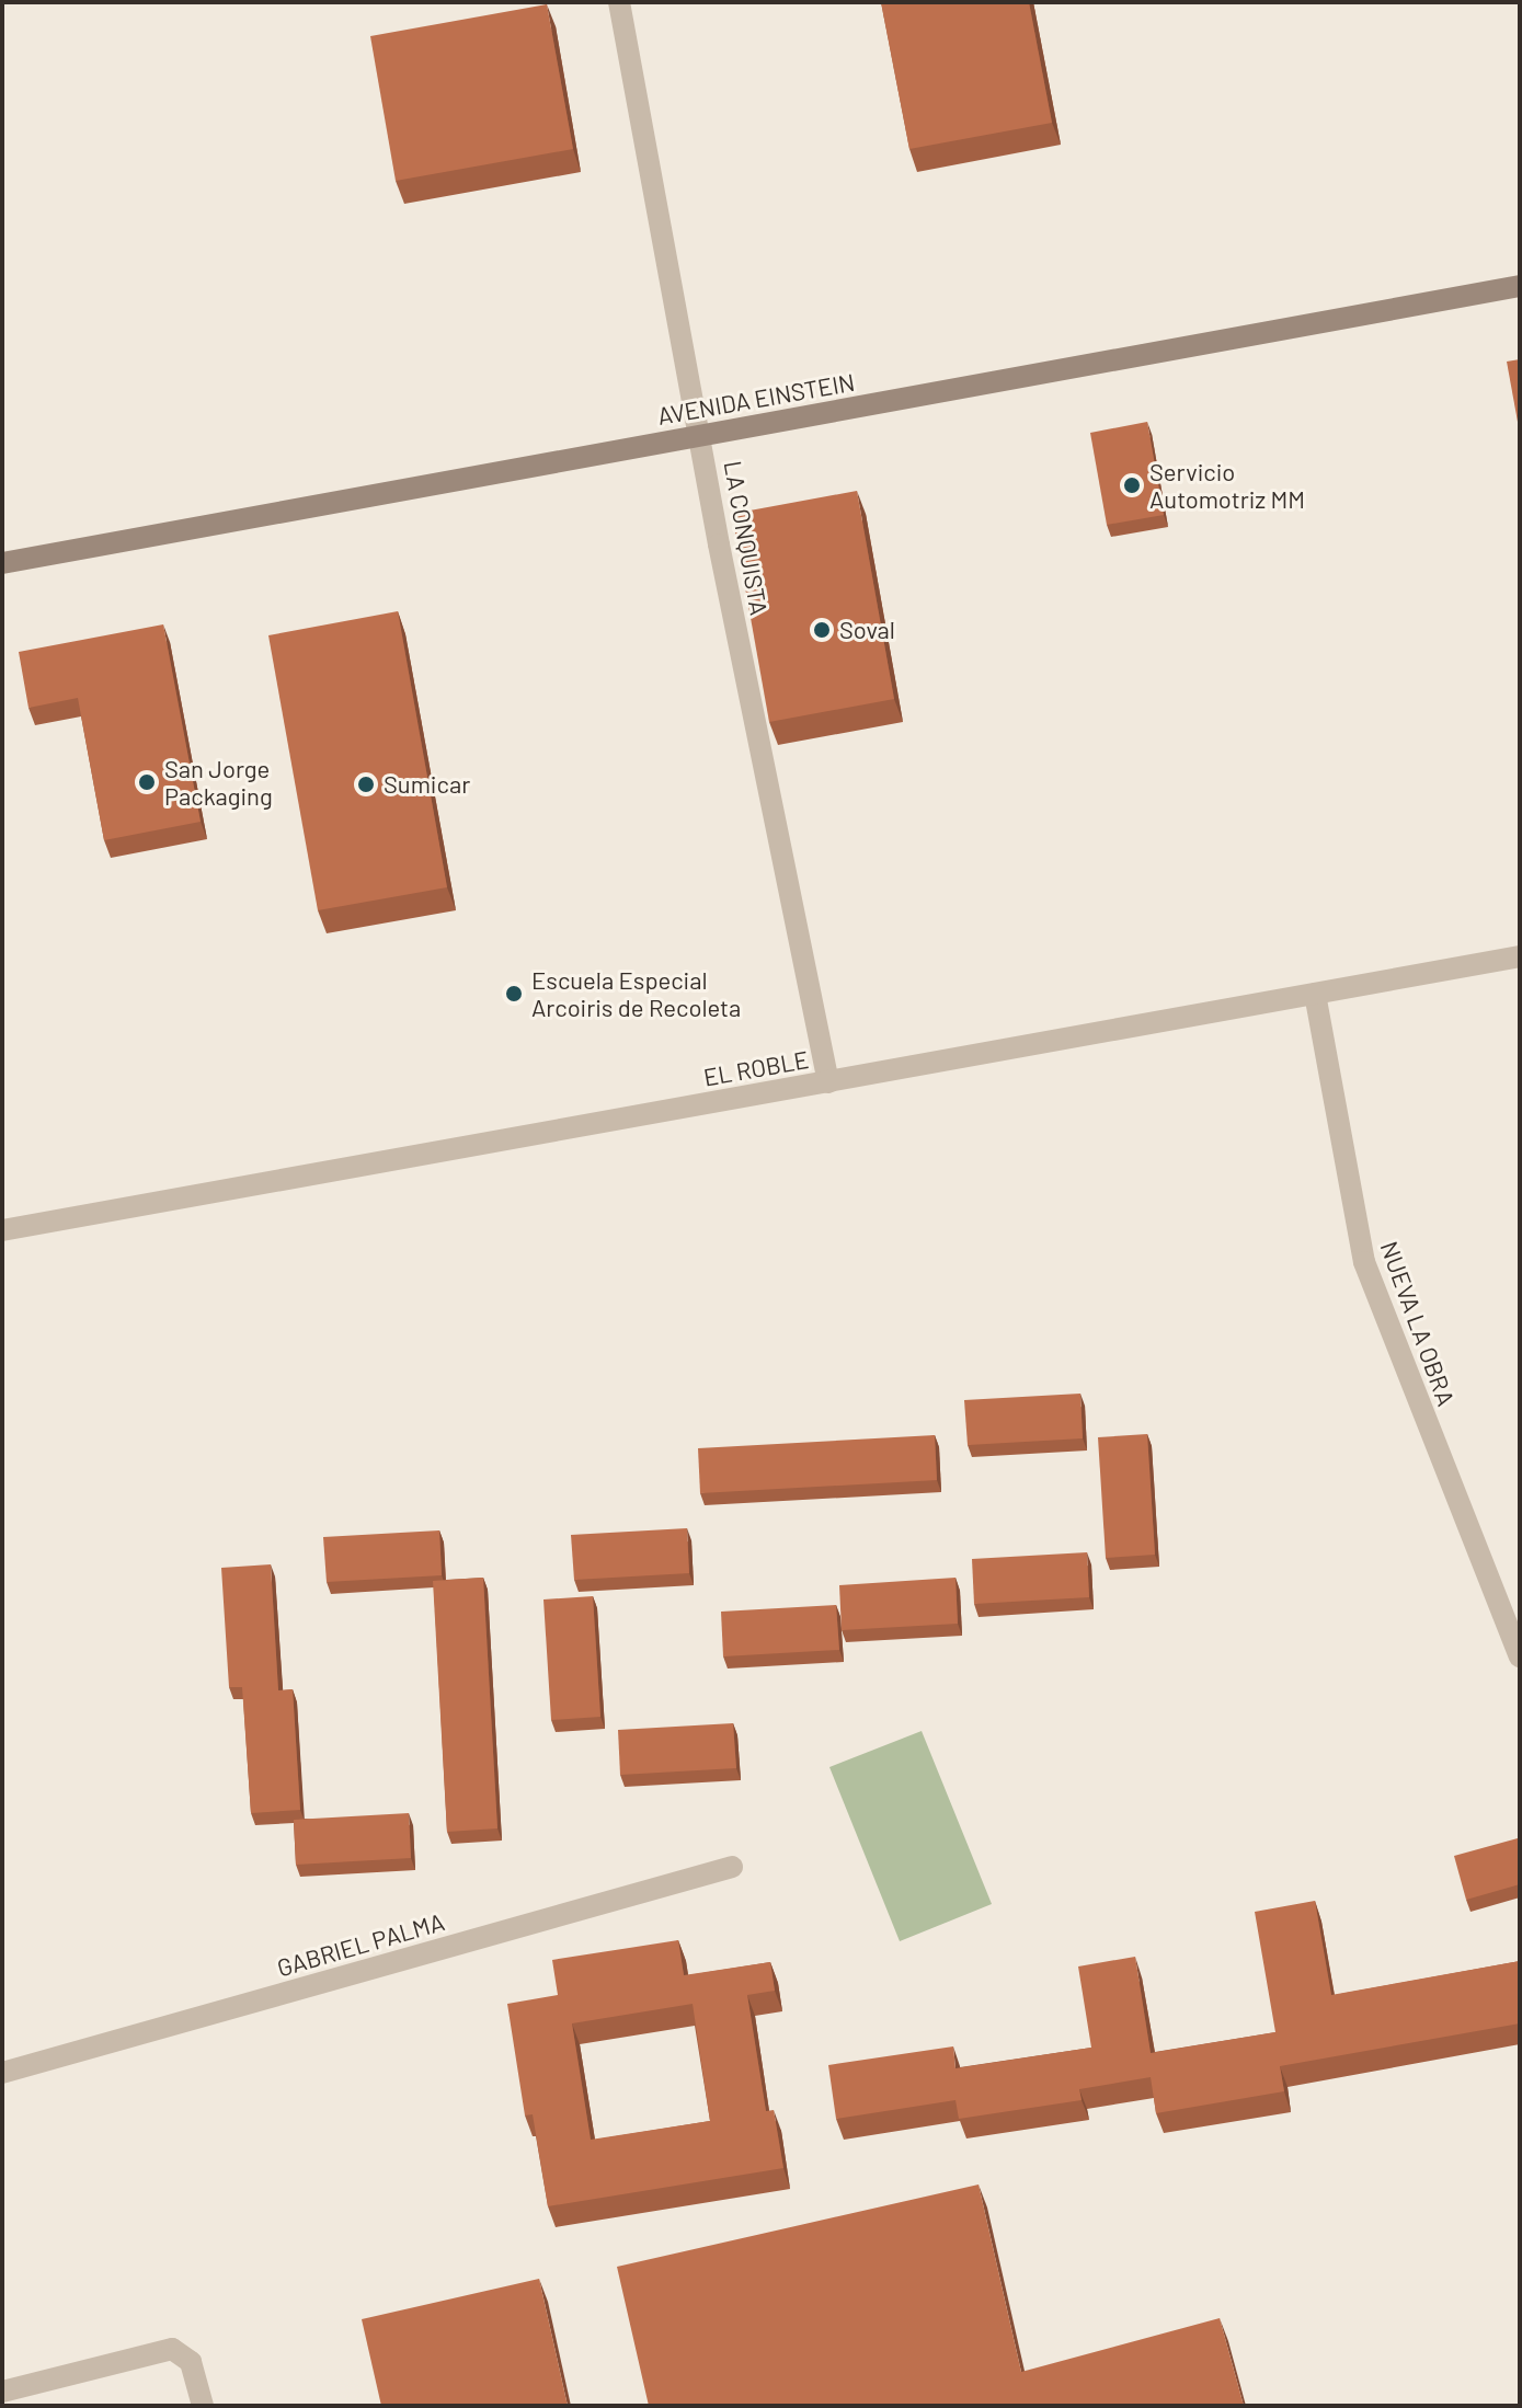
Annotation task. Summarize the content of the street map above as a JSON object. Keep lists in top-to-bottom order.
{
  "streets": {
    "main road": ["AVENIDA EINSTEIN"],
    "street": [
      "LA CONQUISTA",
      "EL ROBLE",
      "NUEVA LA OBRA",
      "GABRIEL PALMA"
    ]
  },
  "crossings": [
    ["AVENIDA EINSTEIN", "LA CONQUISTA"],
    ["LA CONQUISTA", "EL ROBLE"],
    ["EL ROBLE", "NUEVA LA OBRA"]
  ],
  "places": [
    "Servicio Automotriz MM",
    "Soval",
    "San Jorge Packaging",
    "Sumicar",
    "Escuela Especial Arcoiris de Recoleta"
  ]
}
